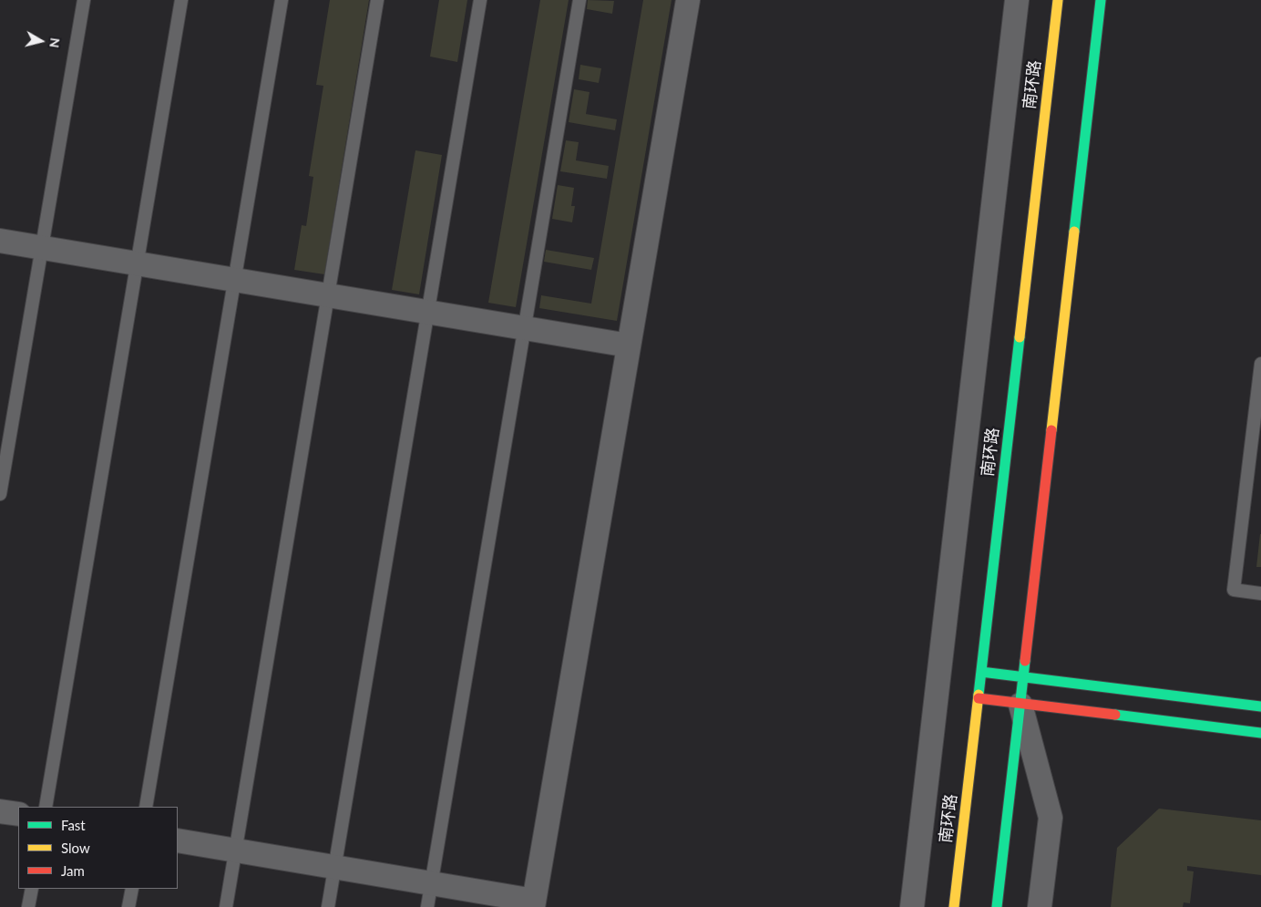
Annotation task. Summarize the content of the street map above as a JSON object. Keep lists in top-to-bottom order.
{
  "streets": {
    "main road": ["南环路"]
  },
  "legend": ["Fast", "Slow", "Jam"],
  "north": "right"
}
